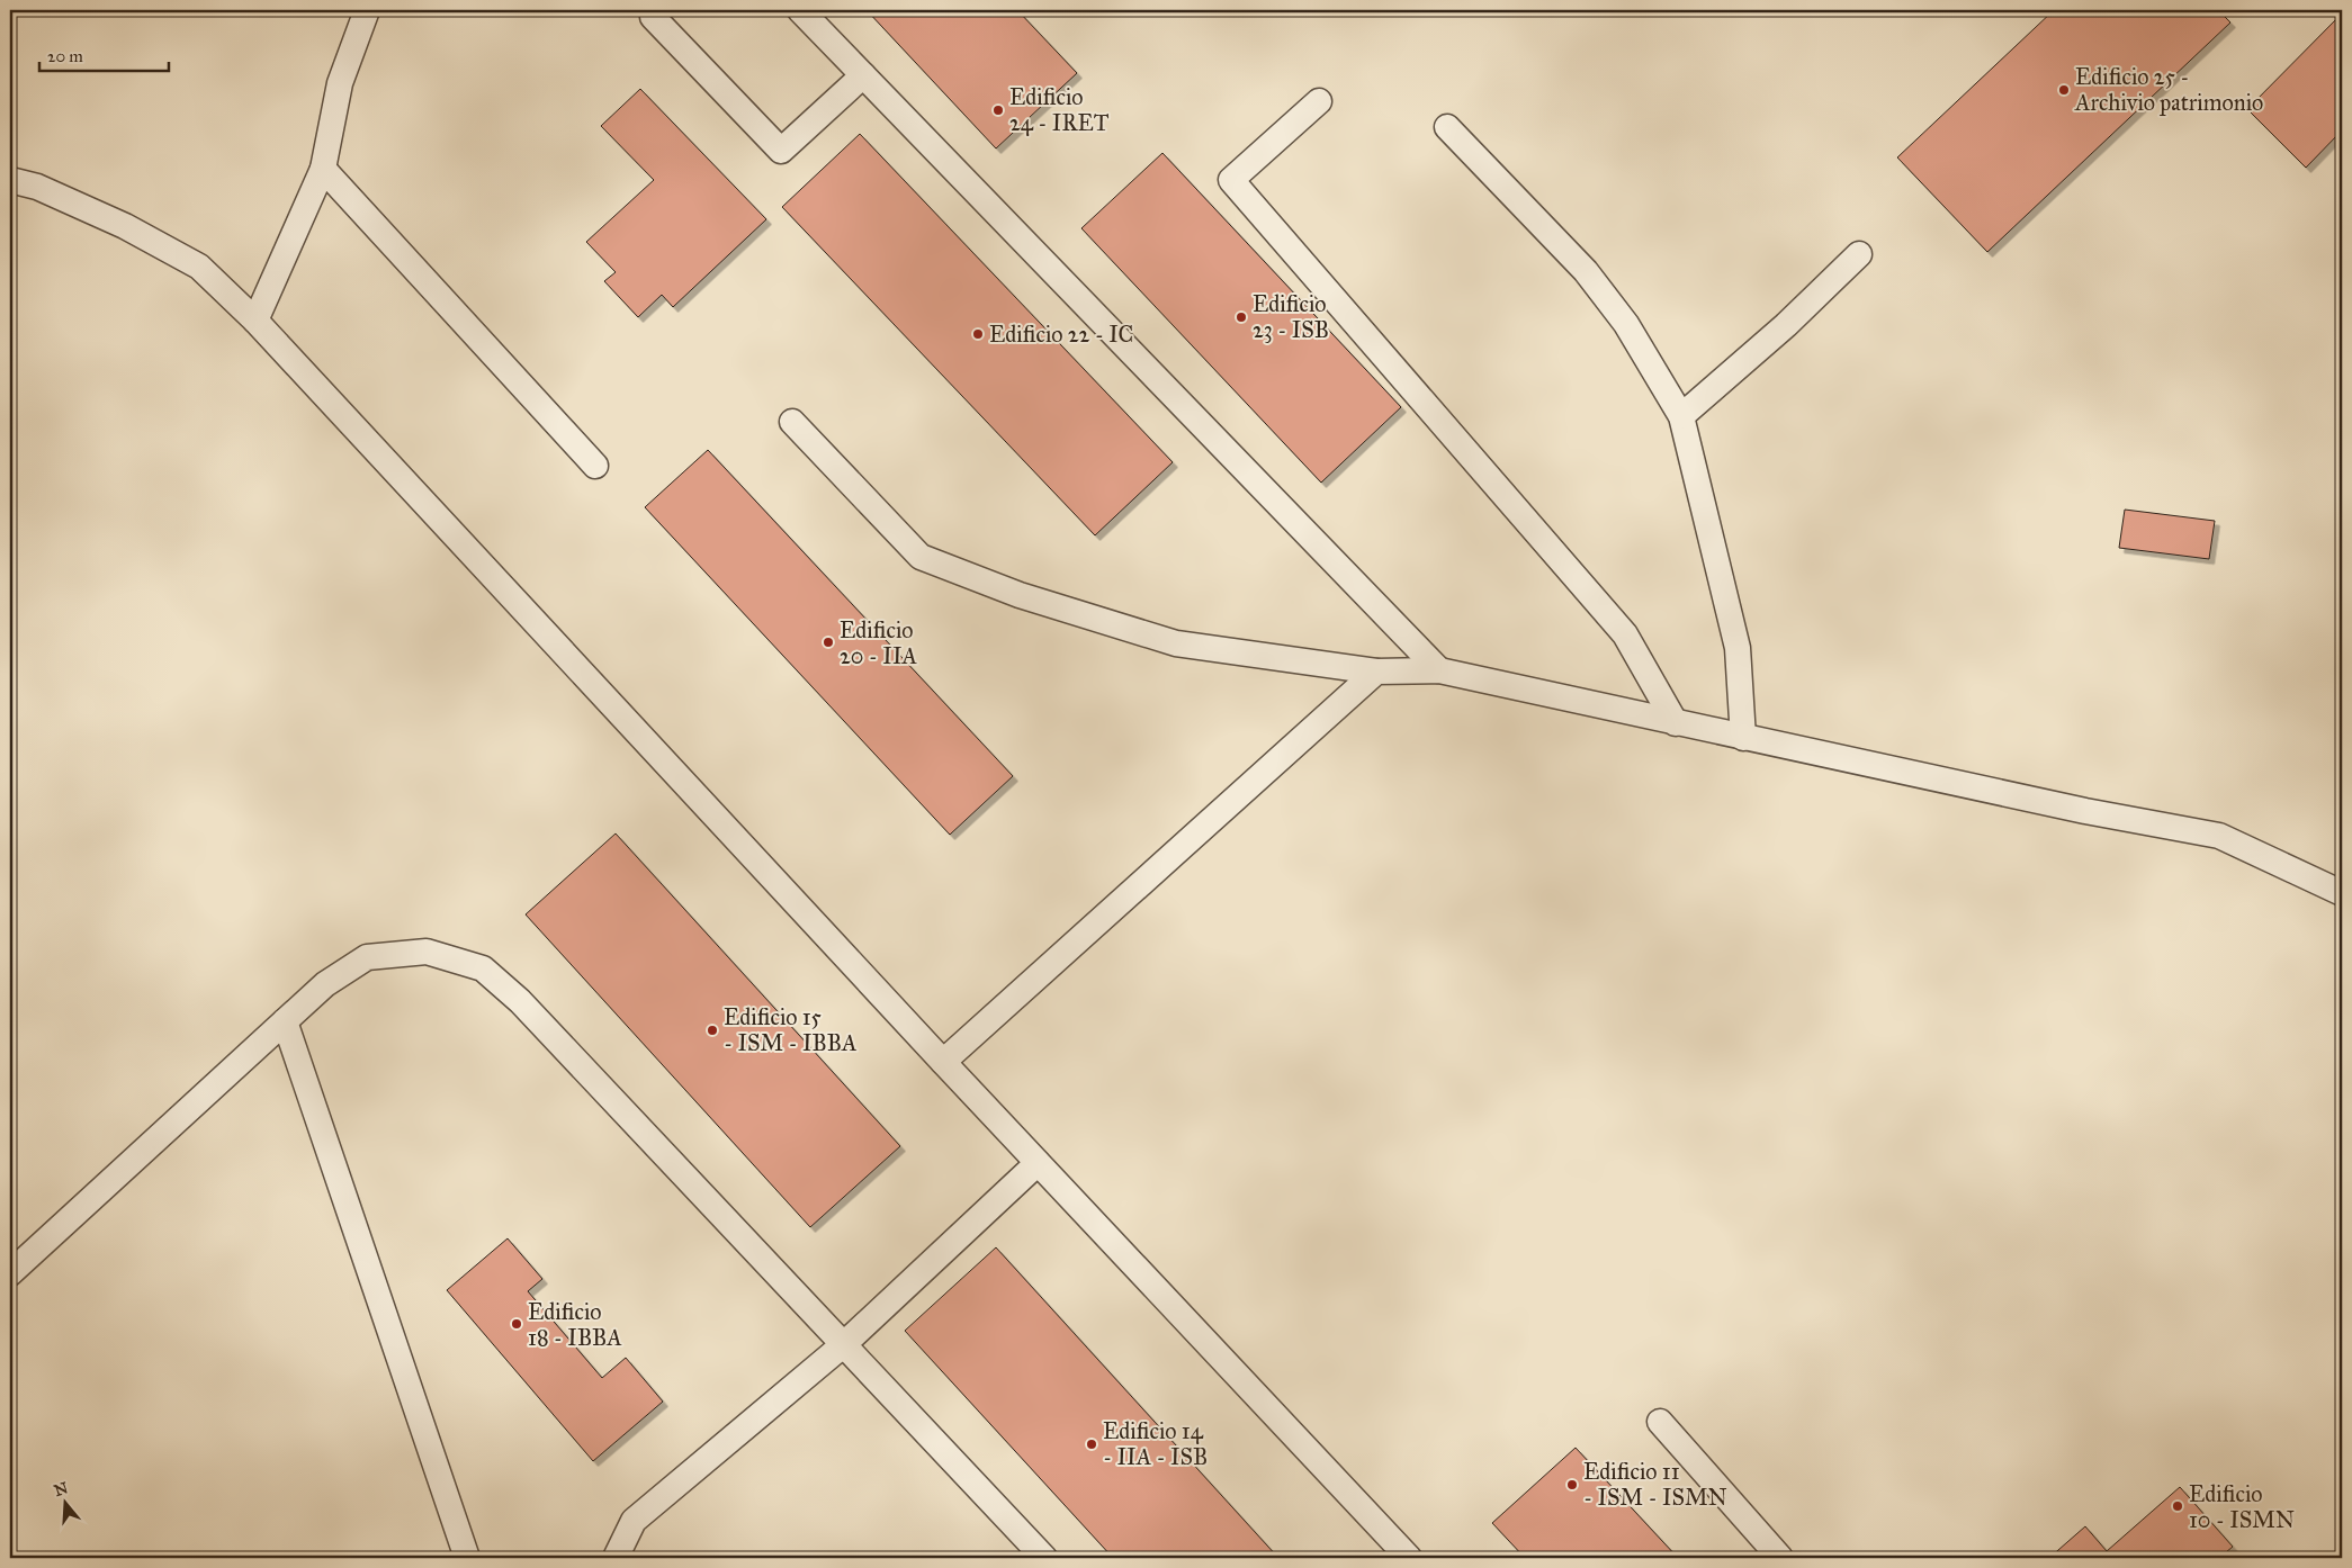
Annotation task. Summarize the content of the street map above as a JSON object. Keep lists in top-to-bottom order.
{
  "places": [
    "Edificio 25 - Archivio patrimonio",
    "Edificio 24 - IRET",
    "Edificio 23 - ISB",
    "Edificio 22 - IC",
    "Edificio 20 - IIA",
    "Edificio 15 - ISM - IBBA",
    "Edificio 18 - IBBA",
    "Edificio 14 - IIA - ISB",
    "Edificio 11 - ISM - ISMN",
    "Edificio 10 - ISMN"
  ],
  "scale_bar": "20 m",
  "north": "top"
}
